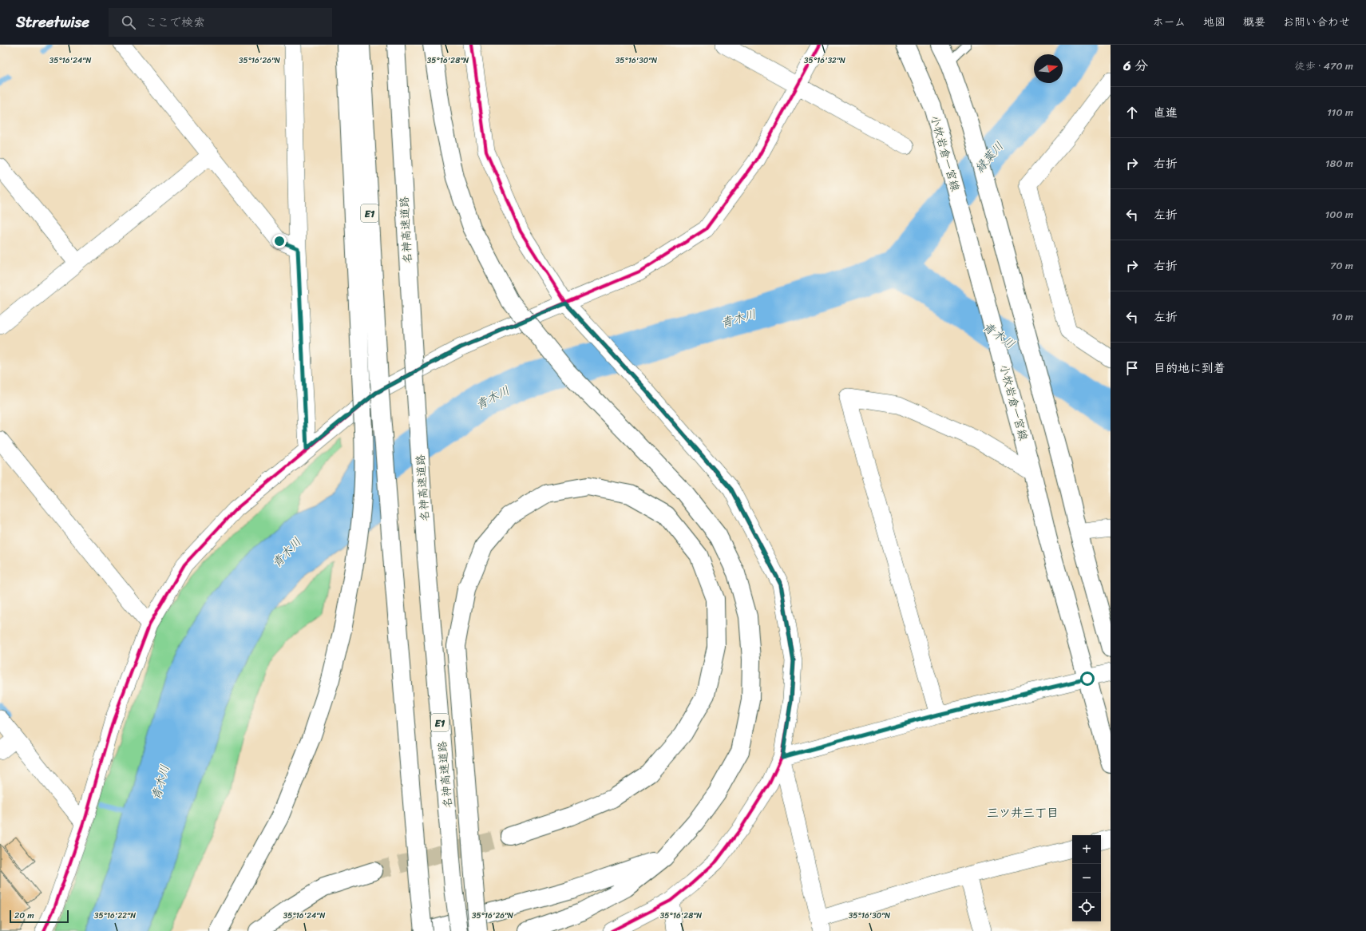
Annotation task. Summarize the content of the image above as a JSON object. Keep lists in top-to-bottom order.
{
  "streets": {
    "main road": ["小牧岩倉一宮線", "E1", "名神高速道路"]
  },
  "districts": ["三ツ井三丁目"],
  "water": ["縁葉川", "青木川"],
  "scale_bar": "20 m",
  "north": "right",
  "page": {
    "header": "Streetwise",
    "search": "ここで検索",
    "nav": [
      "ホーム",
      "地図",
      "概要",
      "お問い合わせ"
    ],
    "heading": ["6 分", "徒歩 · 470 m"],
    "list": [
      ["直進", "110 m"],
      ["右折", "180 m"],
      ["左折", "100 m"],
      ["右折", "70 m"],
      ["左折", "10 m"],
      "目的地に到着"
    ],
    "map_buttons": ["+", "−"],
    "scale": "20 m"
  },
  "coordinates": [
    "35°16'24\"N",
    "35°16'26\"N",
    "35°16'28\"N",
    "35°16'30\"N",
    "35°16'32\"N",
    "35°16'22\"N"
  ]
}
